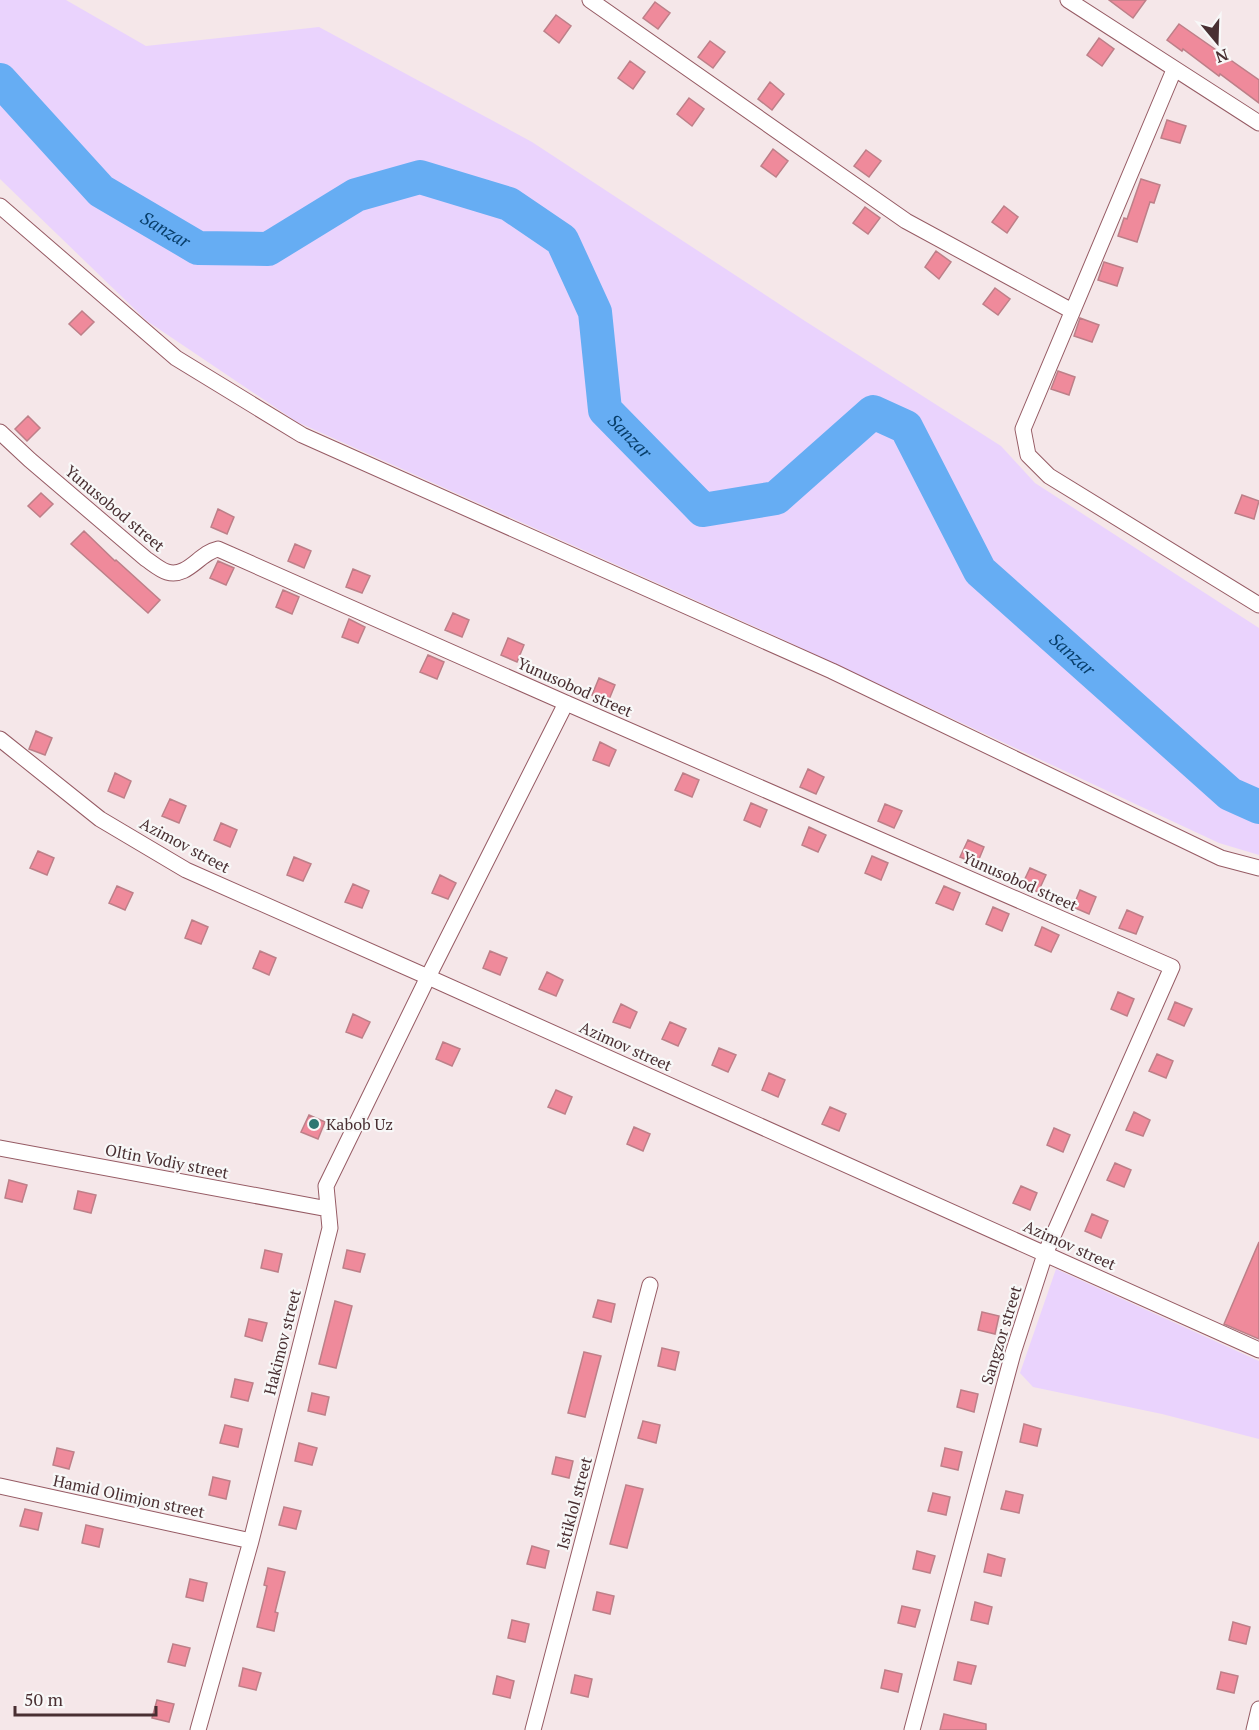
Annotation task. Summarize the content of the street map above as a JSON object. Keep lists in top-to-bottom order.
{
  "streets": {
    "street": [
      "Yunusobod street",
      "Azimov street",
      "Oltin Vodiy street",
      "Sangzor street",
      "Hakimov street",
      "Hamid Olimjon street",
      "Istiklol street"
    ]
  },
  "crossings": [
    ["Yunusobod street", "Sangzor street"],
    ["Yunusobod street", "Hakimov street"],
    ["Azimov street", "Sangzor street"],
    ["Azimov street", "Hakimov street"],
    ["Oltin Vodiy street", "Hakimov street"],
    ["Hakimov street", "Hamid Olimjon street"]
  ],
  "water": ["Sanzar"],
  "places": ["Kabob Uz"],
  "scale_bar": "50 m",
  "north": "bottom"
}
